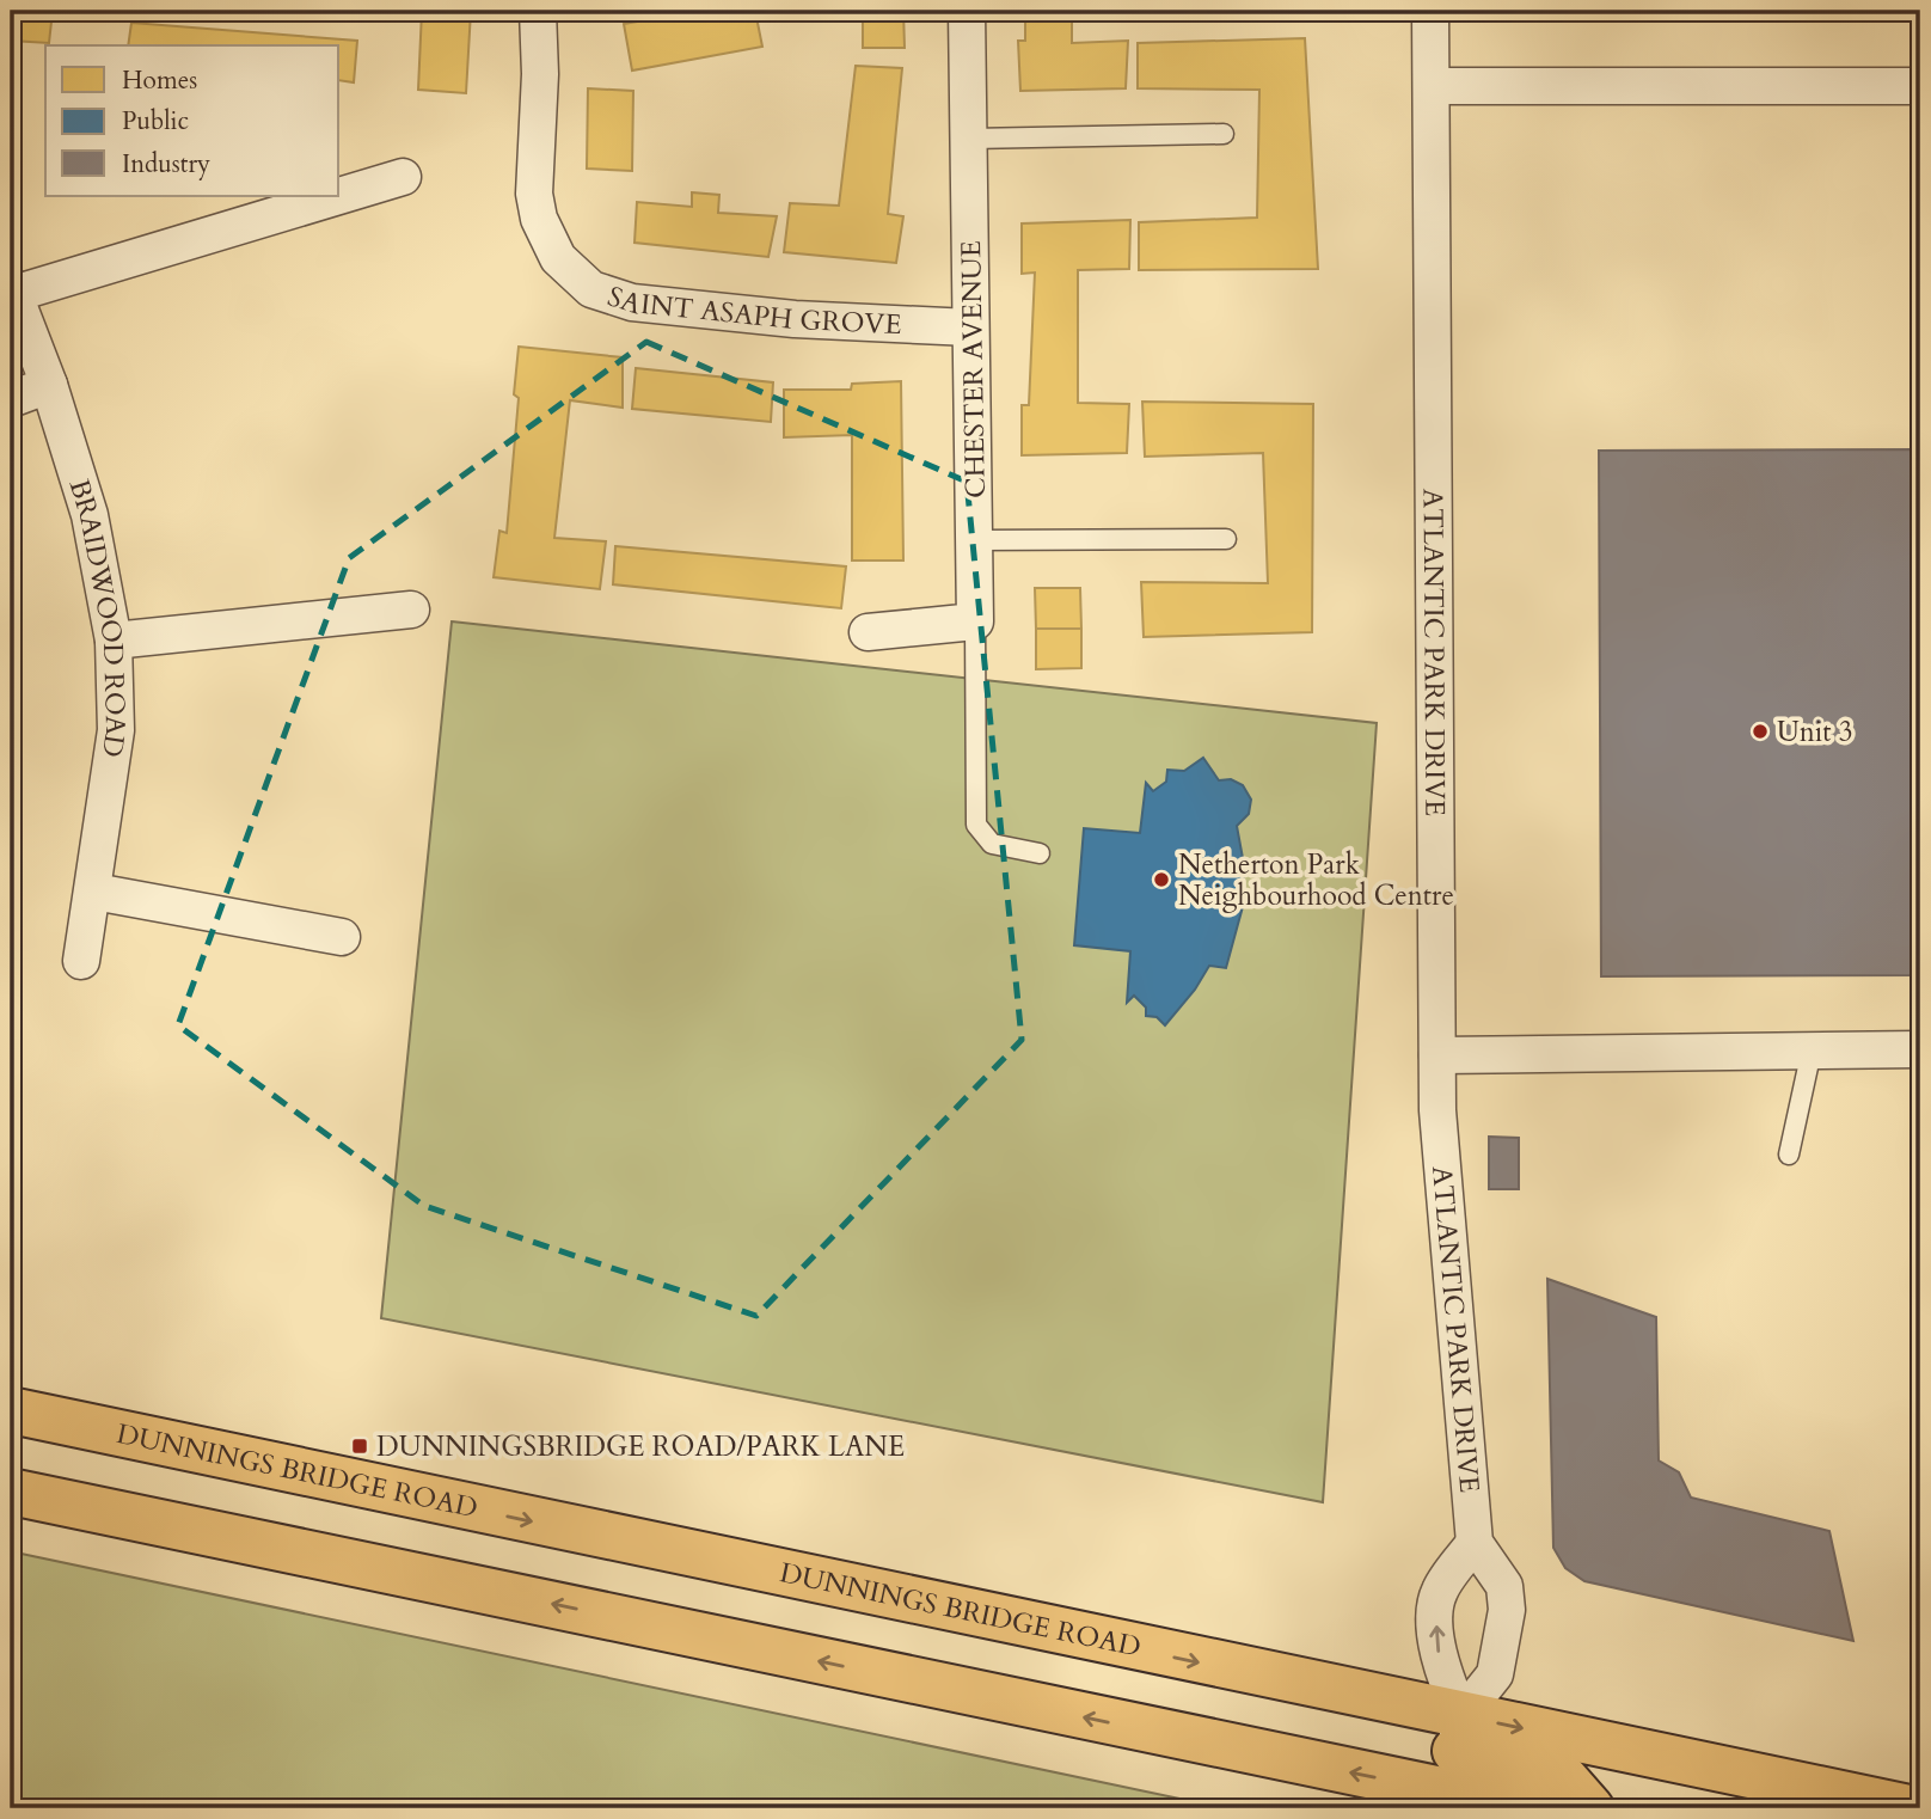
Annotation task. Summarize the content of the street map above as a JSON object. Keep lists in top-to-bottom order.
{
  "streets": {
    "highway": ["DUNNINGS BRIDGE ROAD"],
    "street": [
      "SAINT ASAPH GROVE",
      "CHESTER AVENUE",
      "BRAIDWOOD ROAD",
      "ATLANTIC PARK DRIVE"
    ]
  },
  "crossings": [
    ["SAINT ASAPH GROVE", "CHESTER AVENUE"],
    ["ATLANTIC PARK DRIVE", "DUNNINGS BRIDGE ROAD"]
  ],
  "places": {
    "other": ["Unit 3", "Netherton Park Neighbourhood Centre"],
    "transit": ["DUNNINGSBRIDGE ROAD/PARK LANE"]
  },
  "legend": ["Homes", "Public", "Industry"]
}
